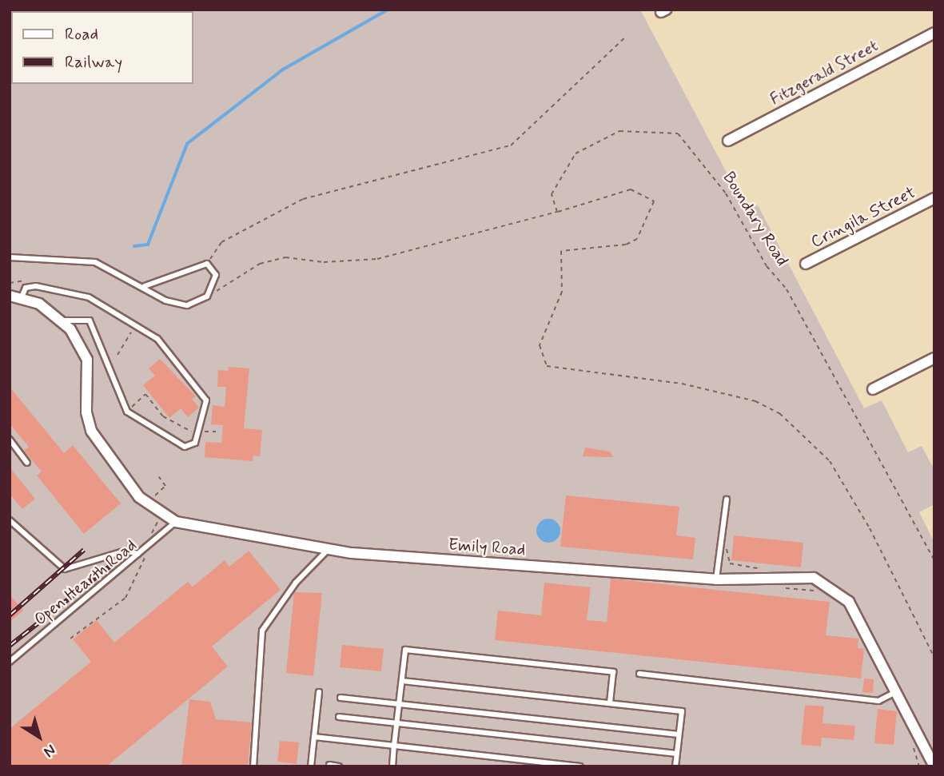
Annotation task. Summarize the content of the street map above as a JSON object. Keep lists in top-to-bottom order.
{
  "streets": {
    "street": ["Fitzgerald Street", "Cringila Street", "Emily Road"],
    "lane": ["Open Hearth Road"],
    "path": ["Boundary Road"]
  },
  "crossings": [
    ["Emily Road", "Open Hearth Road"]
  ],
  "legend": ["Road", "Railway"],
  "north": "bottom right"
}
